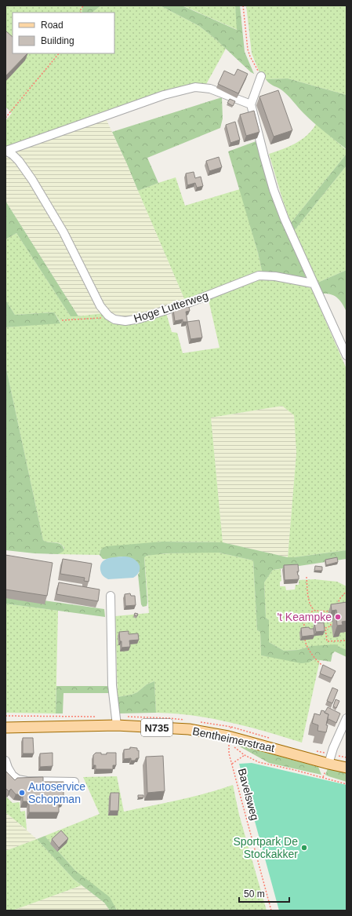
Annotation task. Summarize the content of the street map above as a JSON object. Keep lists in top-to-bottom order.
{
  "streets": {
    "main road": ["N735", "Bentheimerstraat"],
    "street": ["Hoge Lutterweg"],
    "path": ["Bavelsweg"]
  },
  "crossings": [
    ["Bentheimerstraat", "Bavelsweg"]
  ],
  "places": ["'t Keampke", "Autoservice Schopman", "Sportpark De Stockakker"],
  "legend": ["Road", "Building"],
  "scale_bar": "50 m"
}
